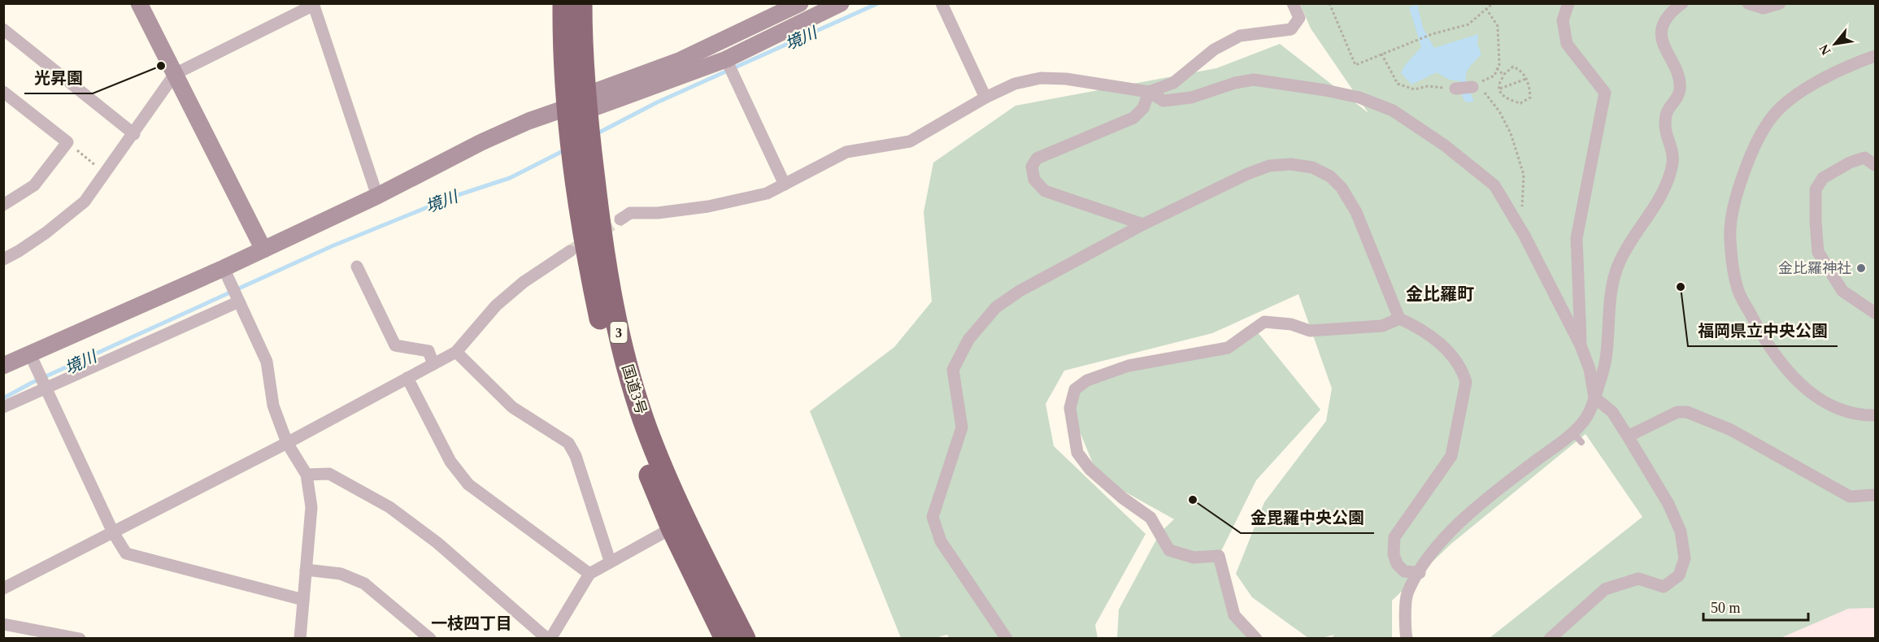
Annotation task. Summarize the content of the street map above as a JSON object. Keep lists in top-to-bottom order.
{
  "streets": {
    "highway": ["3", "国道3号"]
  },
  "districts": ["金比羅町", "一枝四丁目"],
  "water": ["境川"],
  "places": [
    "光昇園",
    "金比羅神社",
    "福岡県立中央公園",
    "金毘羅中央公園"
  ],
  "scale_bar": "50 m",
  "north": "bottom left"
}
